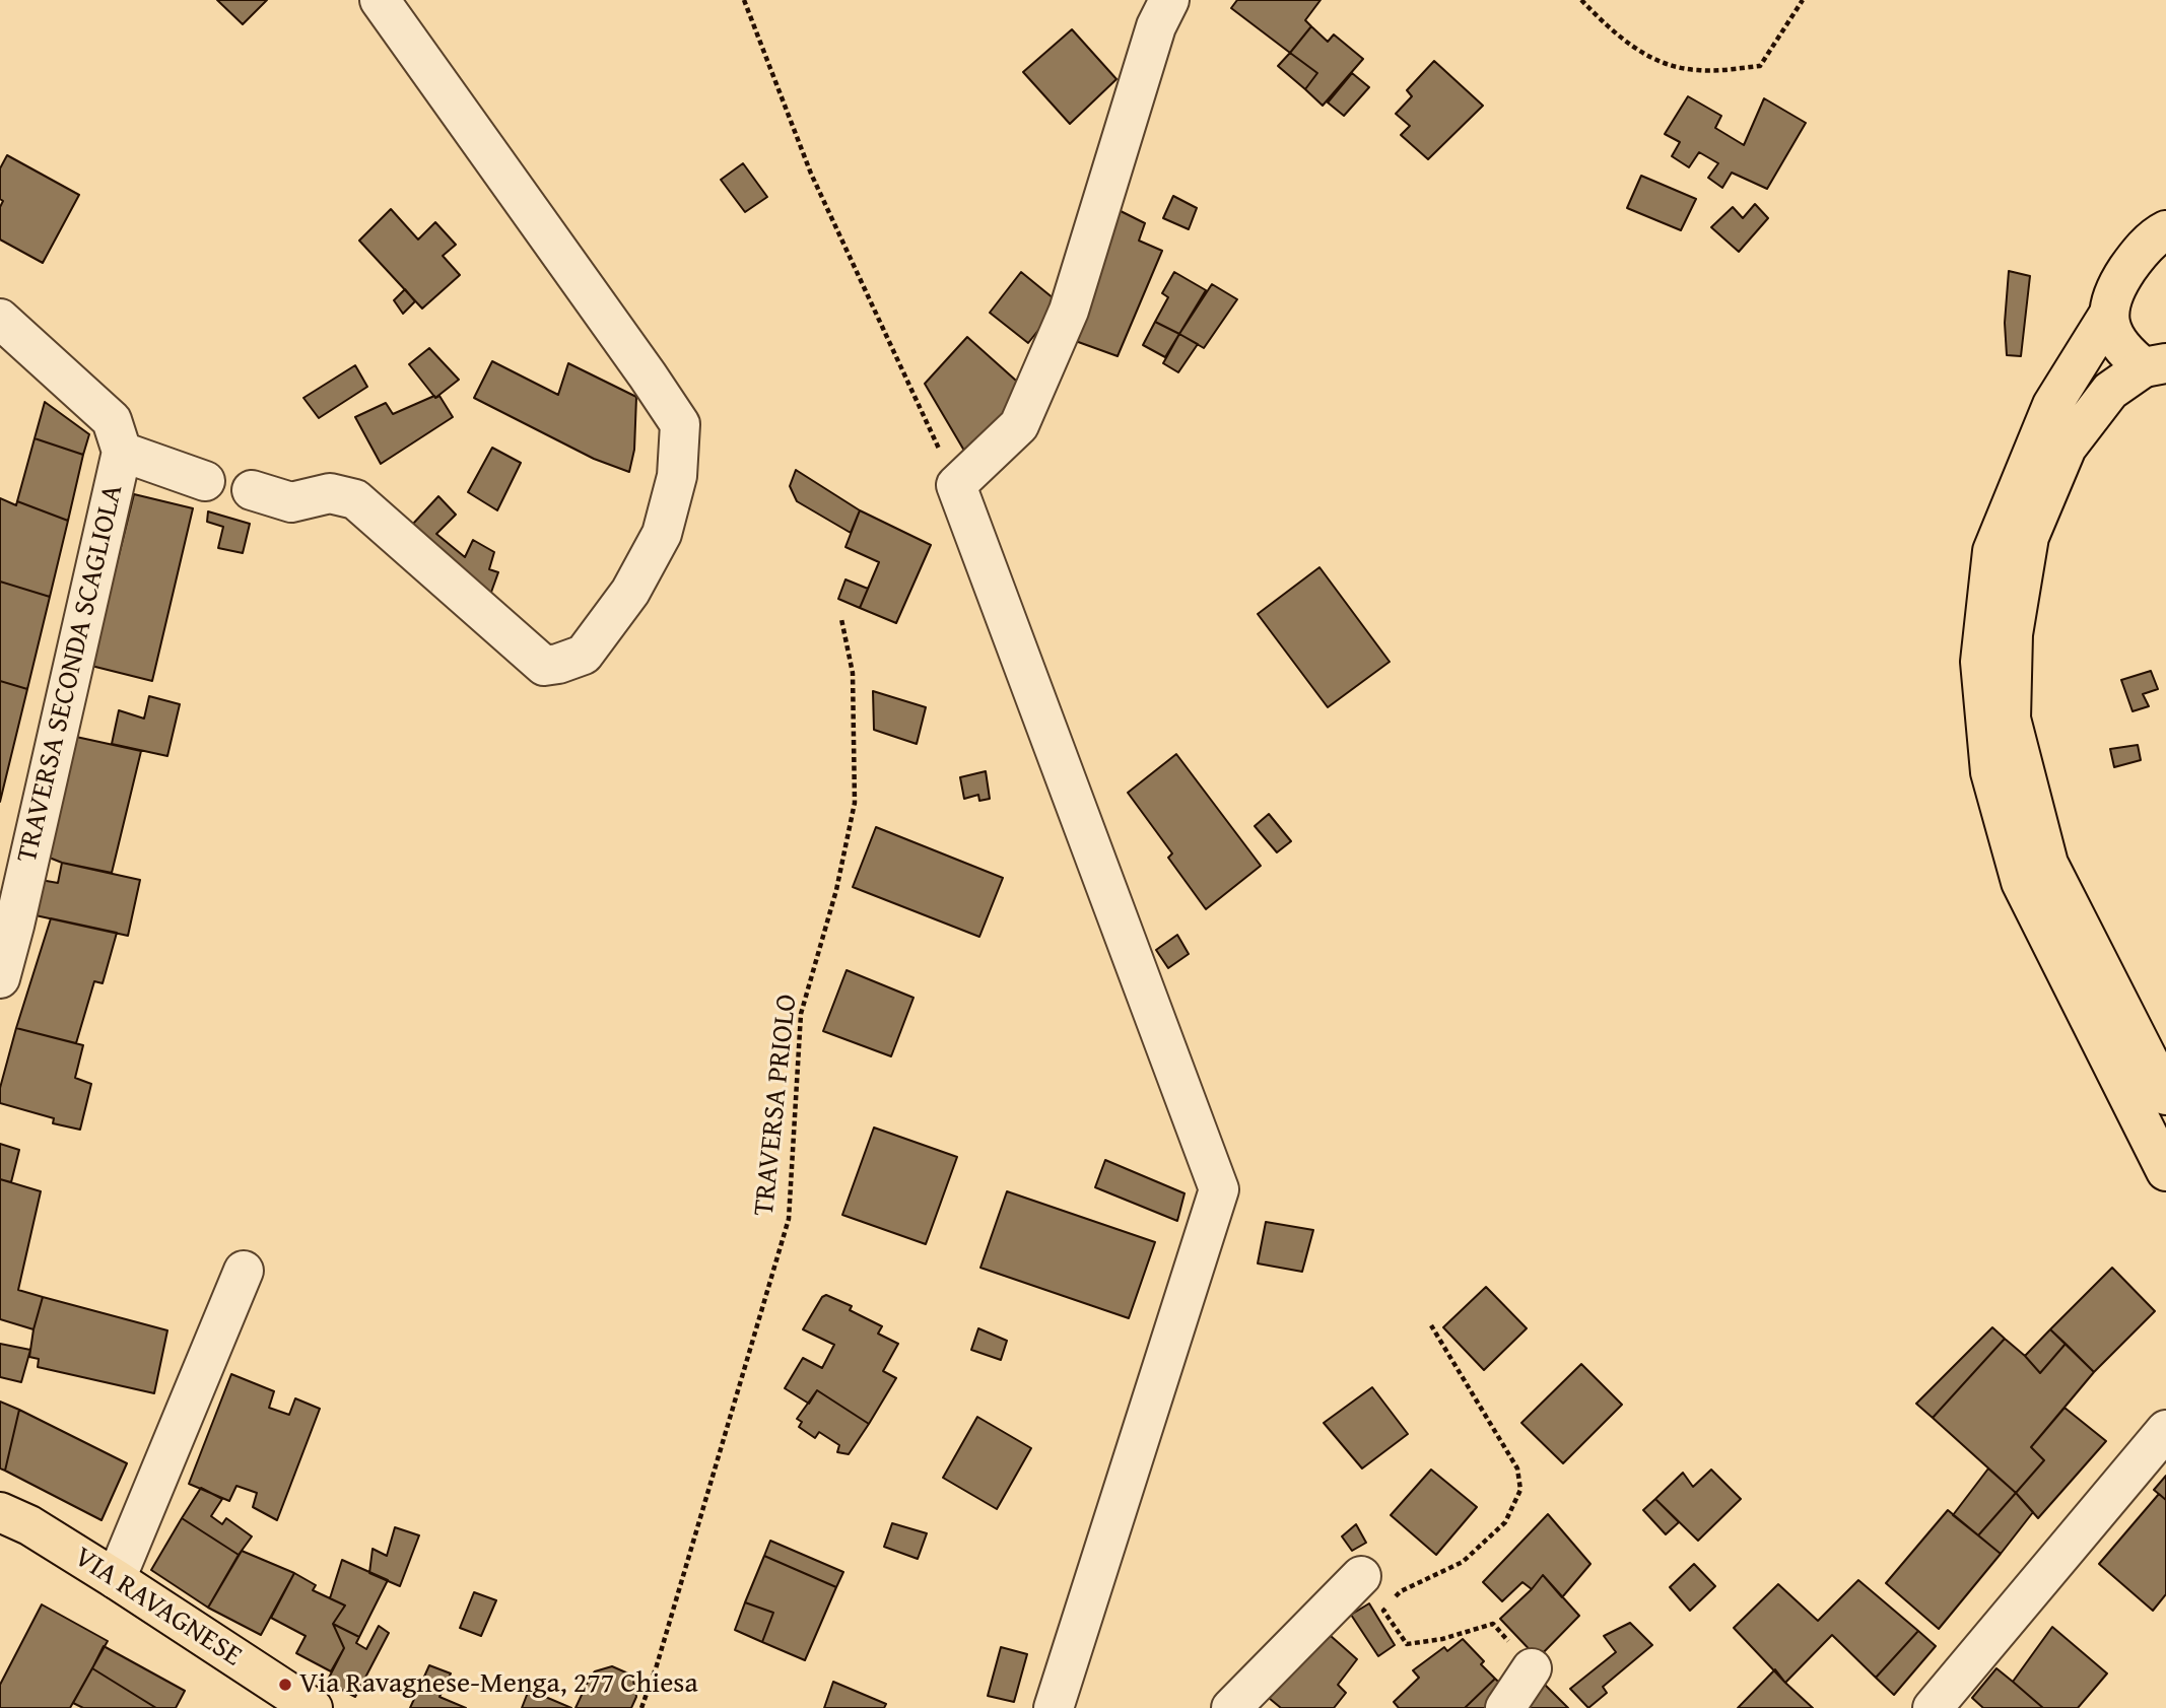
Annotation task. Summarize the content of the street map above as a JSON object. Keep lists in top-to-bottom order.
{
  "streets": {
    "main road": ["VIA RAVAGNESE"],
    "street": ["TRAVERSA SECONDA SCAGLIOLA"],
    "path": ["TRAVERSA PRIOLO"]
  },
  "places": ["Via Ravagnese-Menga, 277 Chiesa"]
}
